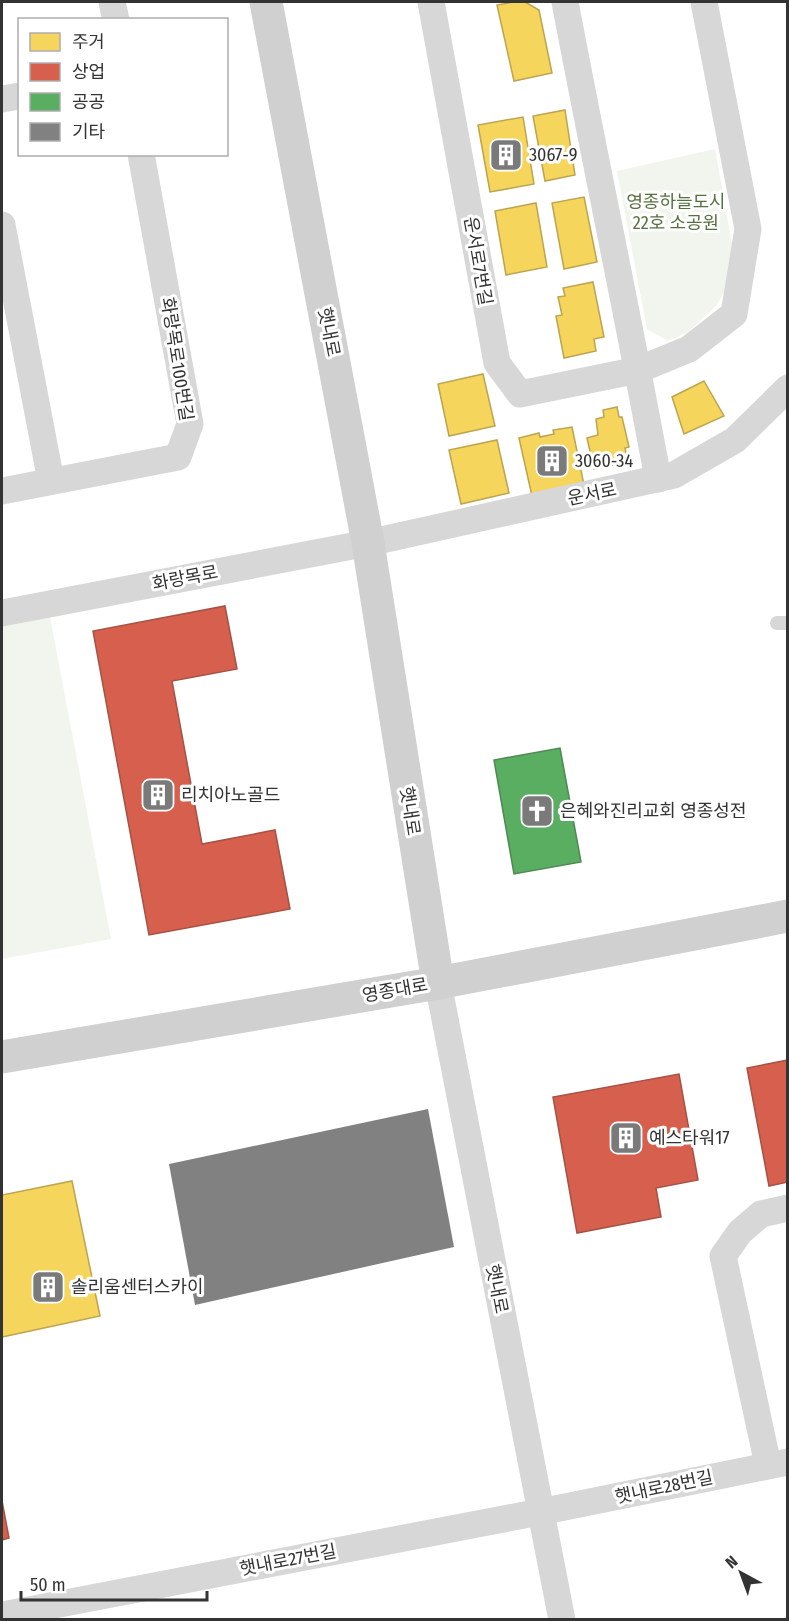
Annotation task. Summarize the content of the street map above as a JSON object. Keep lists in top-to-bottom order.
{
  "streets": {
    "main road": ["햇내로", "영종대로"],
    "street": [
      "운서로7번길",
      "화랑목로100번길",
      "운서로",
      "화랑목로",
      "햇내로28번길",
      "햇내로27번길"
    ]
  },
  "crossings": [
    ["햇내로", "운서로"],
    ["햇내로", "화랑목로"],
    ["햇내로", "영종대로"],
    ["햇내로", "햇내로28번길"],
    ["햇내로", "햇내로27번길"],
    ["운서로", "화랑목로"],
    ["햇내로28번길", "햇내로27번길"]
  ],
  "parks": ["영종하늘도시 22호 소공원"],
  "places": {
    "building": [
      "3067-9",
      "3060-34",
      "리치아노골드",
      "예스타워17",
      "솔리움센터스카이"
    ],
    "church": ["은혜와진리교회 영종성전"]
  },
  "legend": [
    "주거",
    "상업",
    "공공",
    "기타"
  ],
  "scale_bar": "50 m",
  "north": "top left"
}
